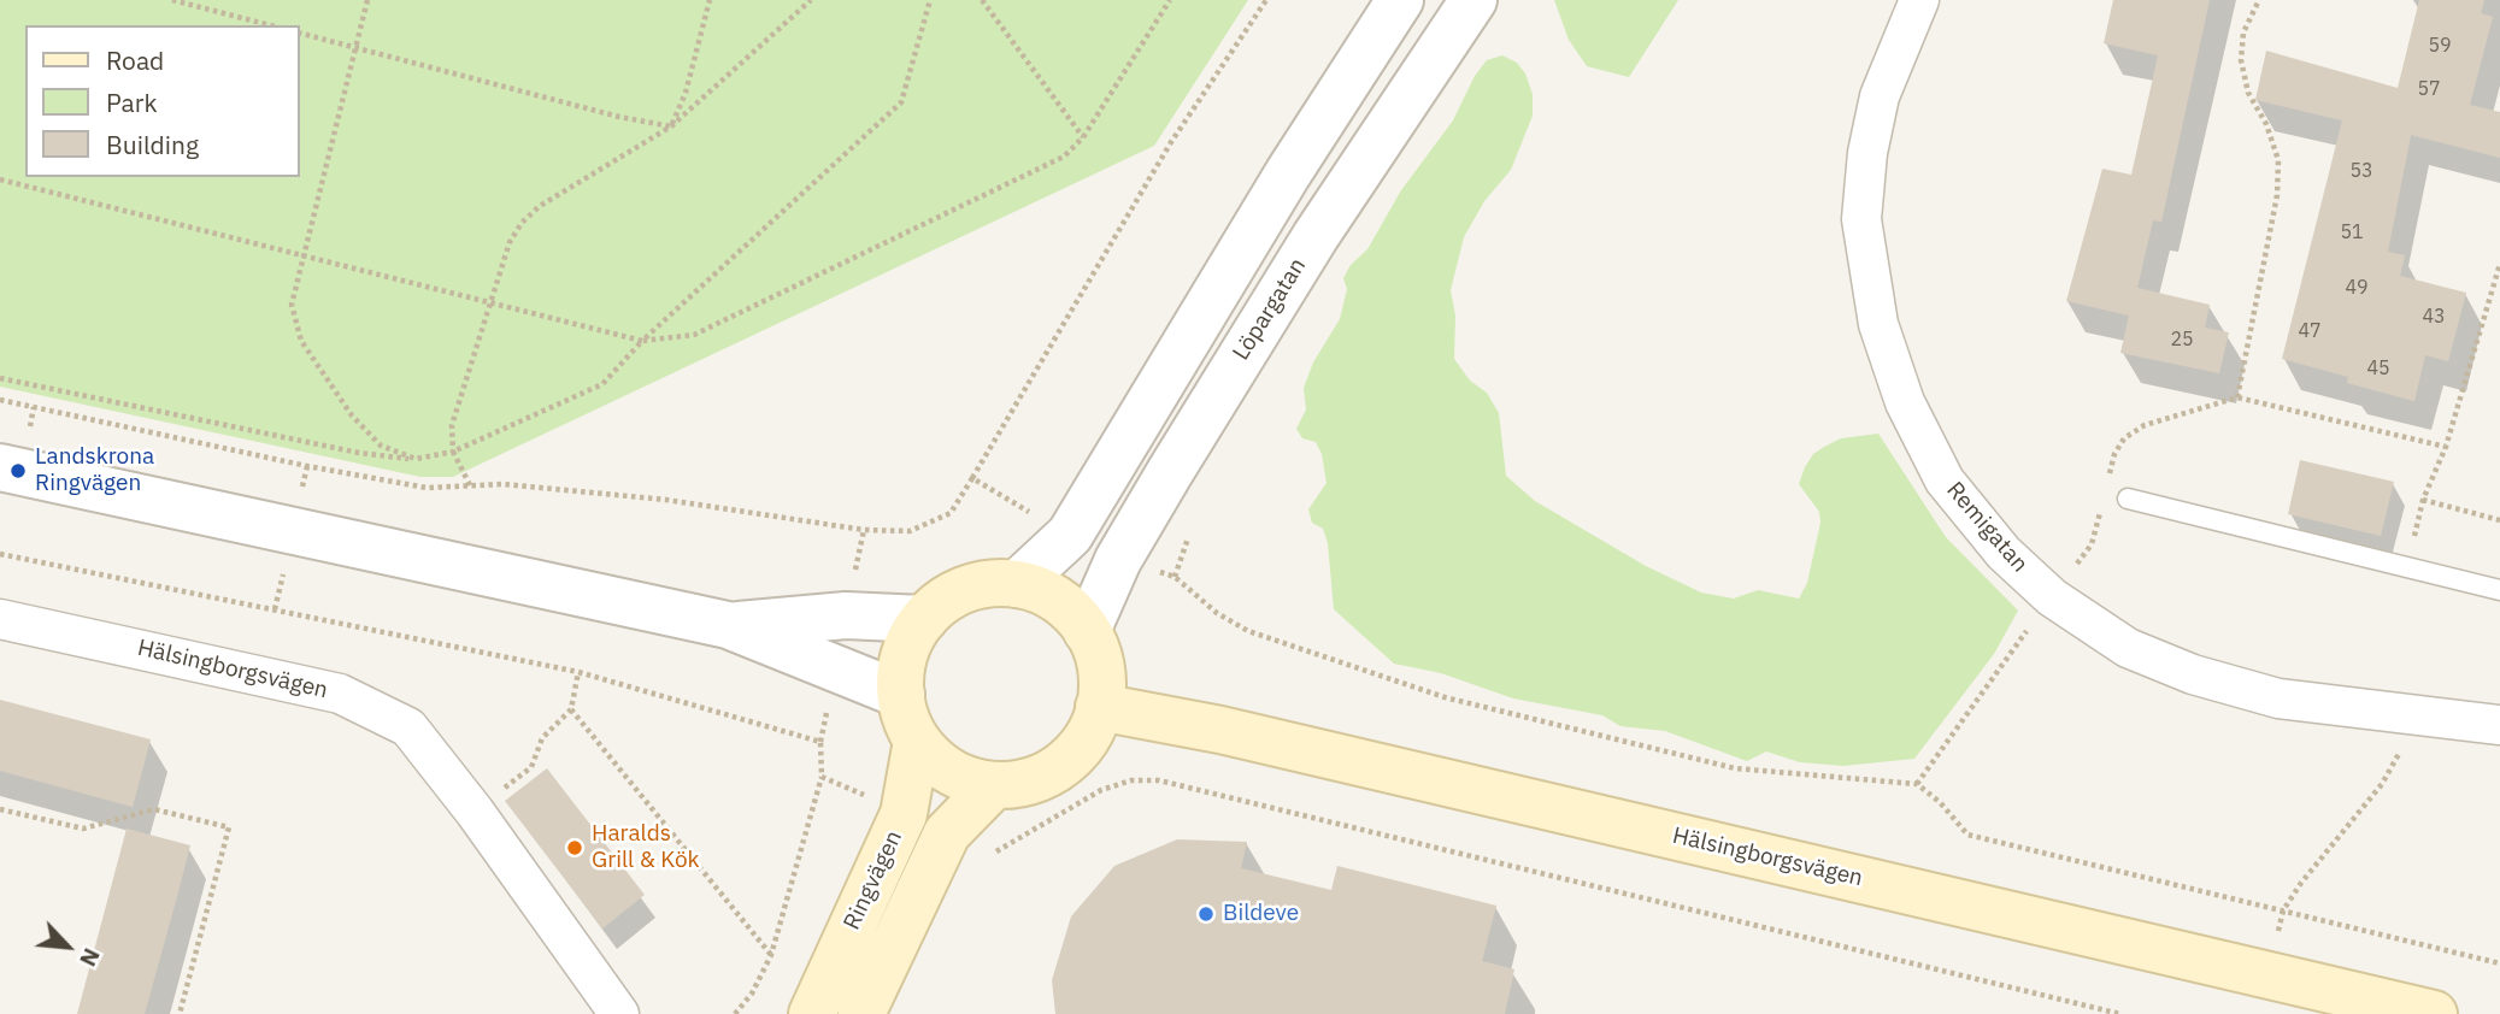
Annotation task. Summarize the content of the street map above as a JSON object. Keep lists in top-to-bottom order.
{
  "streets": {
    "main road": ["Hälsingborgsvägen", "Ringvägen"],
    "street": ["Löpargatan", "Remigatan"]
  },
  "crossings": [
    ["Löpargatan", "Hälsingborgsvägen"],
    ["Löpargatan", "Ringvägen"],
    ["Hälsingborgsvägen", "Ringvägen"]
  ],
  "places": ["Landskrona Ringvägen", "Haralds Grill & Kök", "Bildeve"],
  "house_numbers": [
    "59",
    "57",
    "53",
    "51",
    "49",
    "43",
    "47",
    "25",
    "45"
  ],
  "legend": ["Road", "Park", "Building"],
  "north": "bottom right"
}
